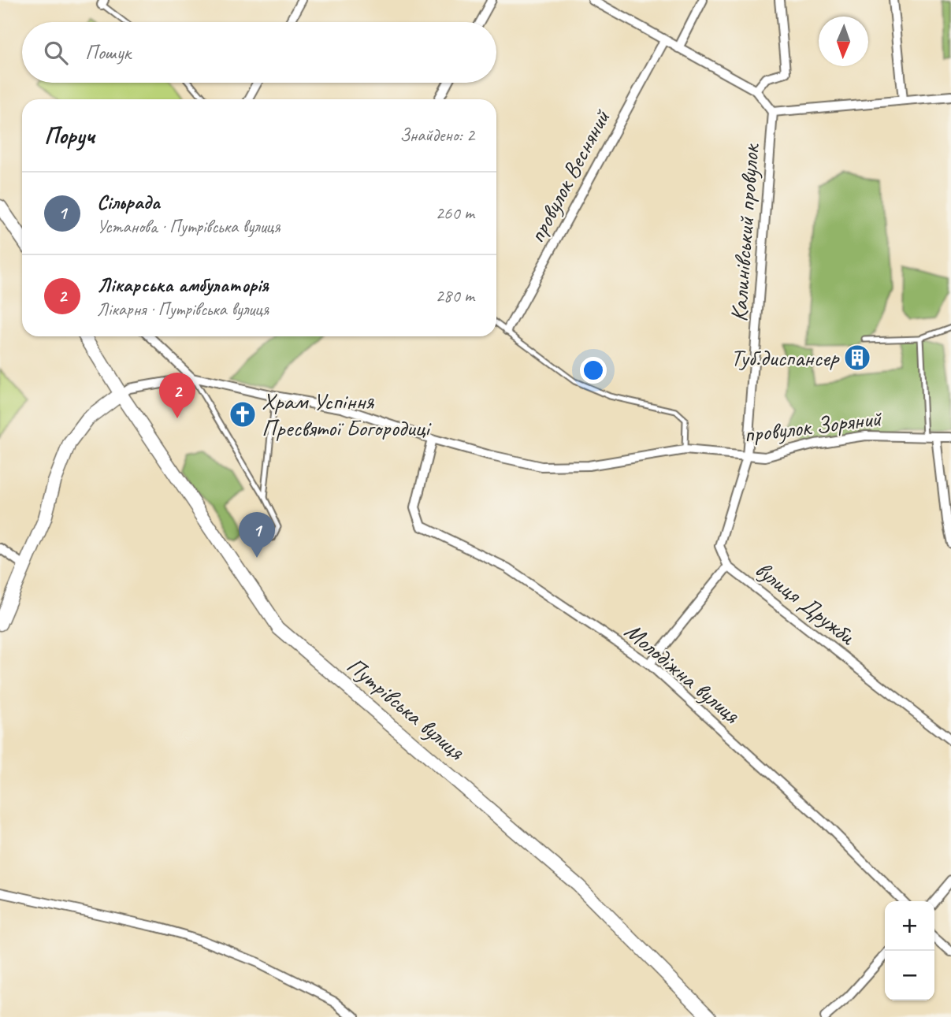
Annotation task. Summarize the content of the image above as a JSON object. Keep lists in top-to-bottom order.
{
  "streets": {
    "main road": ["Путрівська вулиця"],
    "street": [
      "провулок Весняний",
      "Калинівський провулок",
      "провулок Зоряний",
      "вулиця Дружби",
      "Молодіжна вулиця"
    ]
  },
  "crossings": [
    ["Калинівський провулок", "провулок Зоряний"],
    ["Калинівський провулок", "вулиця Дружби"],
    ["провулок Зоряний", "вулиця Дружби"]
  ],
  "places": {
    "building": ["Туб.диспансер"],
    "church": ["Храм Успіння Пресвятої Богородиці"]
  },
  "north": "bottom",
  "page": {
    "search": "Пошук",
    "heading": ["Поруч", "Знайдено: 2"],
    "list": [
      {
        "mark": "1",
        "name": "Сільрада",
        "note": "Установа · Путрівська вулиця",
        "value": "260 m"
      },
      {
        "mark": "2",
        "name": "Лікарська амбулаторія",
        "note": "Лікарня · Путрівська вулиця",
        "value": "280 m"
      }
    ],
    "pins": ["2", "1"],
    "map_buttons": ["+", "−"]
  }
}
